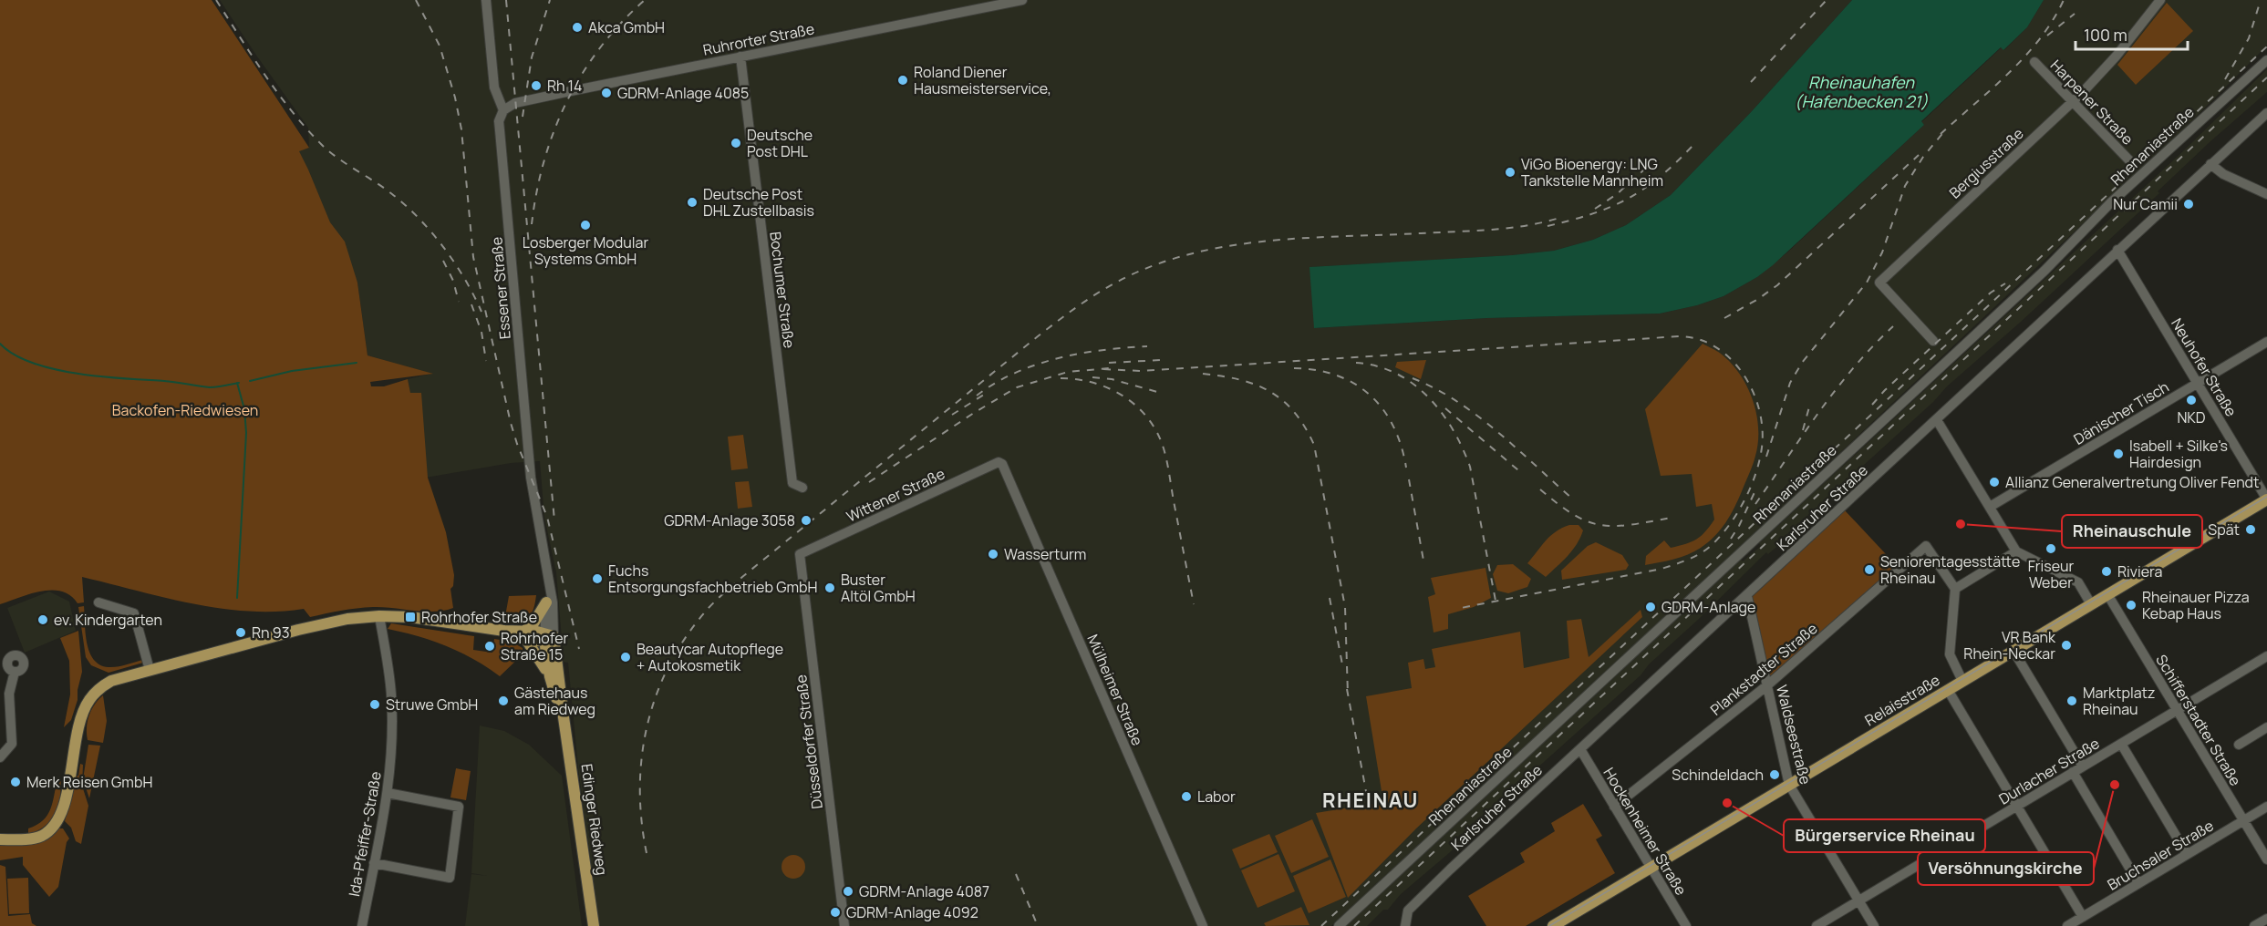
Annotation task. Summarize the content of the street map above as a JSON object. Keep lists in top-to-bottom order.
{
  "streets": {
    "main road": ["Relaisstraße", "Edinger Riedweg"],
    "street": [
      "Ruhrorter Straße",
      "Harpener Straße",
      "Rhenaniastraße",
      "Bergiusstraße",
      "Essener Straße",
      "Bochumer Straße",
      "Neuhofer Straße",
      "Dänischer Tisch",
      "Wittener Straße",
      "Karlsruher Straße",
      "Plankstadter Straße",
      "Mülheimer Straße",
      "Schifferstadter Straße",
      "Waldseestraße",
      "Düsseldorfer Straße",
      "Durlacher Straße",
      "Hockenheimer Straße",
      "Ida-Pfeiffer-Straße",
      "Bruchsaler Straße"
    ]
  },
  "crossings": [
    ["Ruhrorter Straße", "Essener Straße"],
    ["Ruhrorter Straße", "Bochumer Straße"],
    ["Harpener Straße", "Bergiusstraße"],
    ["Essener Straße", "Edinger Riedweg"],
    ["Neuhofer Straße", "Dänischer Tisch"],
    ["Neuhofer Straße", "Karlsruher Straße"],
    ["Neuhofer Straße", "Relaisstraße"],
    ["Wittener Straße", "Mülheimer Straße"],
    ["Wittener Straße", "Düsseldorfer Straße"],
    ["Karlsruher Straße", "Waldseestraße"],
    ["Karlsruher Straße", "Hockenheimer Straße"],
    ["Plankstadter Straße", "Waldseestraße"],
    ["Plankstadter Straße", "Hockenheimer Straße"],
    ["Relaisstraße", "Schifferstadter Straße"],
    ["Relaisstraße", "Waldseestraße"],
    ["Relaisstraße", "Hockenheimer Straße"],
    ["Schifferstadter Straße", "Durlacher Straße"],
    ["Schifferstadter Straße", "Bruchsaler Straße"],
    ["Waldseestraße", "Durlacher Straße"]
  ],
  "districts": ["RHEINAU"],
  "water": ["Rheinauhafen (Hafenbecken 21)"],
  "parks": ["Backofen-Riedwiesen"],
  "places": {
    "other": [
      "Akca GmbH",
      "Roland Diener Hausmeisterservice,",
      "Rh 14",
      "GDRM-Anlage 4085",
      "Deutsche Post DHL",
      "ViGo Bioenergy: LNG Tankstelle Mannheim",
      "Deutsche Post DHL Zustellbasis",
      "Nur Camii",
      "Losberger Modular Systems GmbH",
      "NKD",
      "Isabell + Silke's Hairdesign",
      "Allianz Generalvertretung Oliver Fendt",
      "GDRM-Anlage 3058",
      "Rheinauschule",
      "Spät",
      "Friseur Weber",
      "Wasserturm",
      "Seniorentagesstätte Rheinau",
      "Riviera",
      "Fuchs Entsorgungsfachbetrieb GmbH",
      "Buster Altöl GmbH",
      "Rheinauer Pizza Kebap Haus",
      "GDRM-Anlage",
      "ev. Kindergarten",
      "Rn 93",
      "VR Bank Rhein-Neckar",
      "Rohrhofer Straße 15",
      "Beautycar Autopflege + Autokosmetik",
      "Gästehaus am Riedweg",
      "Marktplatz Rheinau",
      "Struwe GmbH",
      "Schindeldach",
      "Merk Reisen GmbH",
      "Versöhnungskirche",
      "Labor",
      "Bürgerservice Rheinau",
      "GDRM-Anlage 4087",
      "GDRM-Anlage 4092"
    ],
    "transit": ["Rohrhofer Straße"]
  },
  "scale_bar": "100 m"
}
